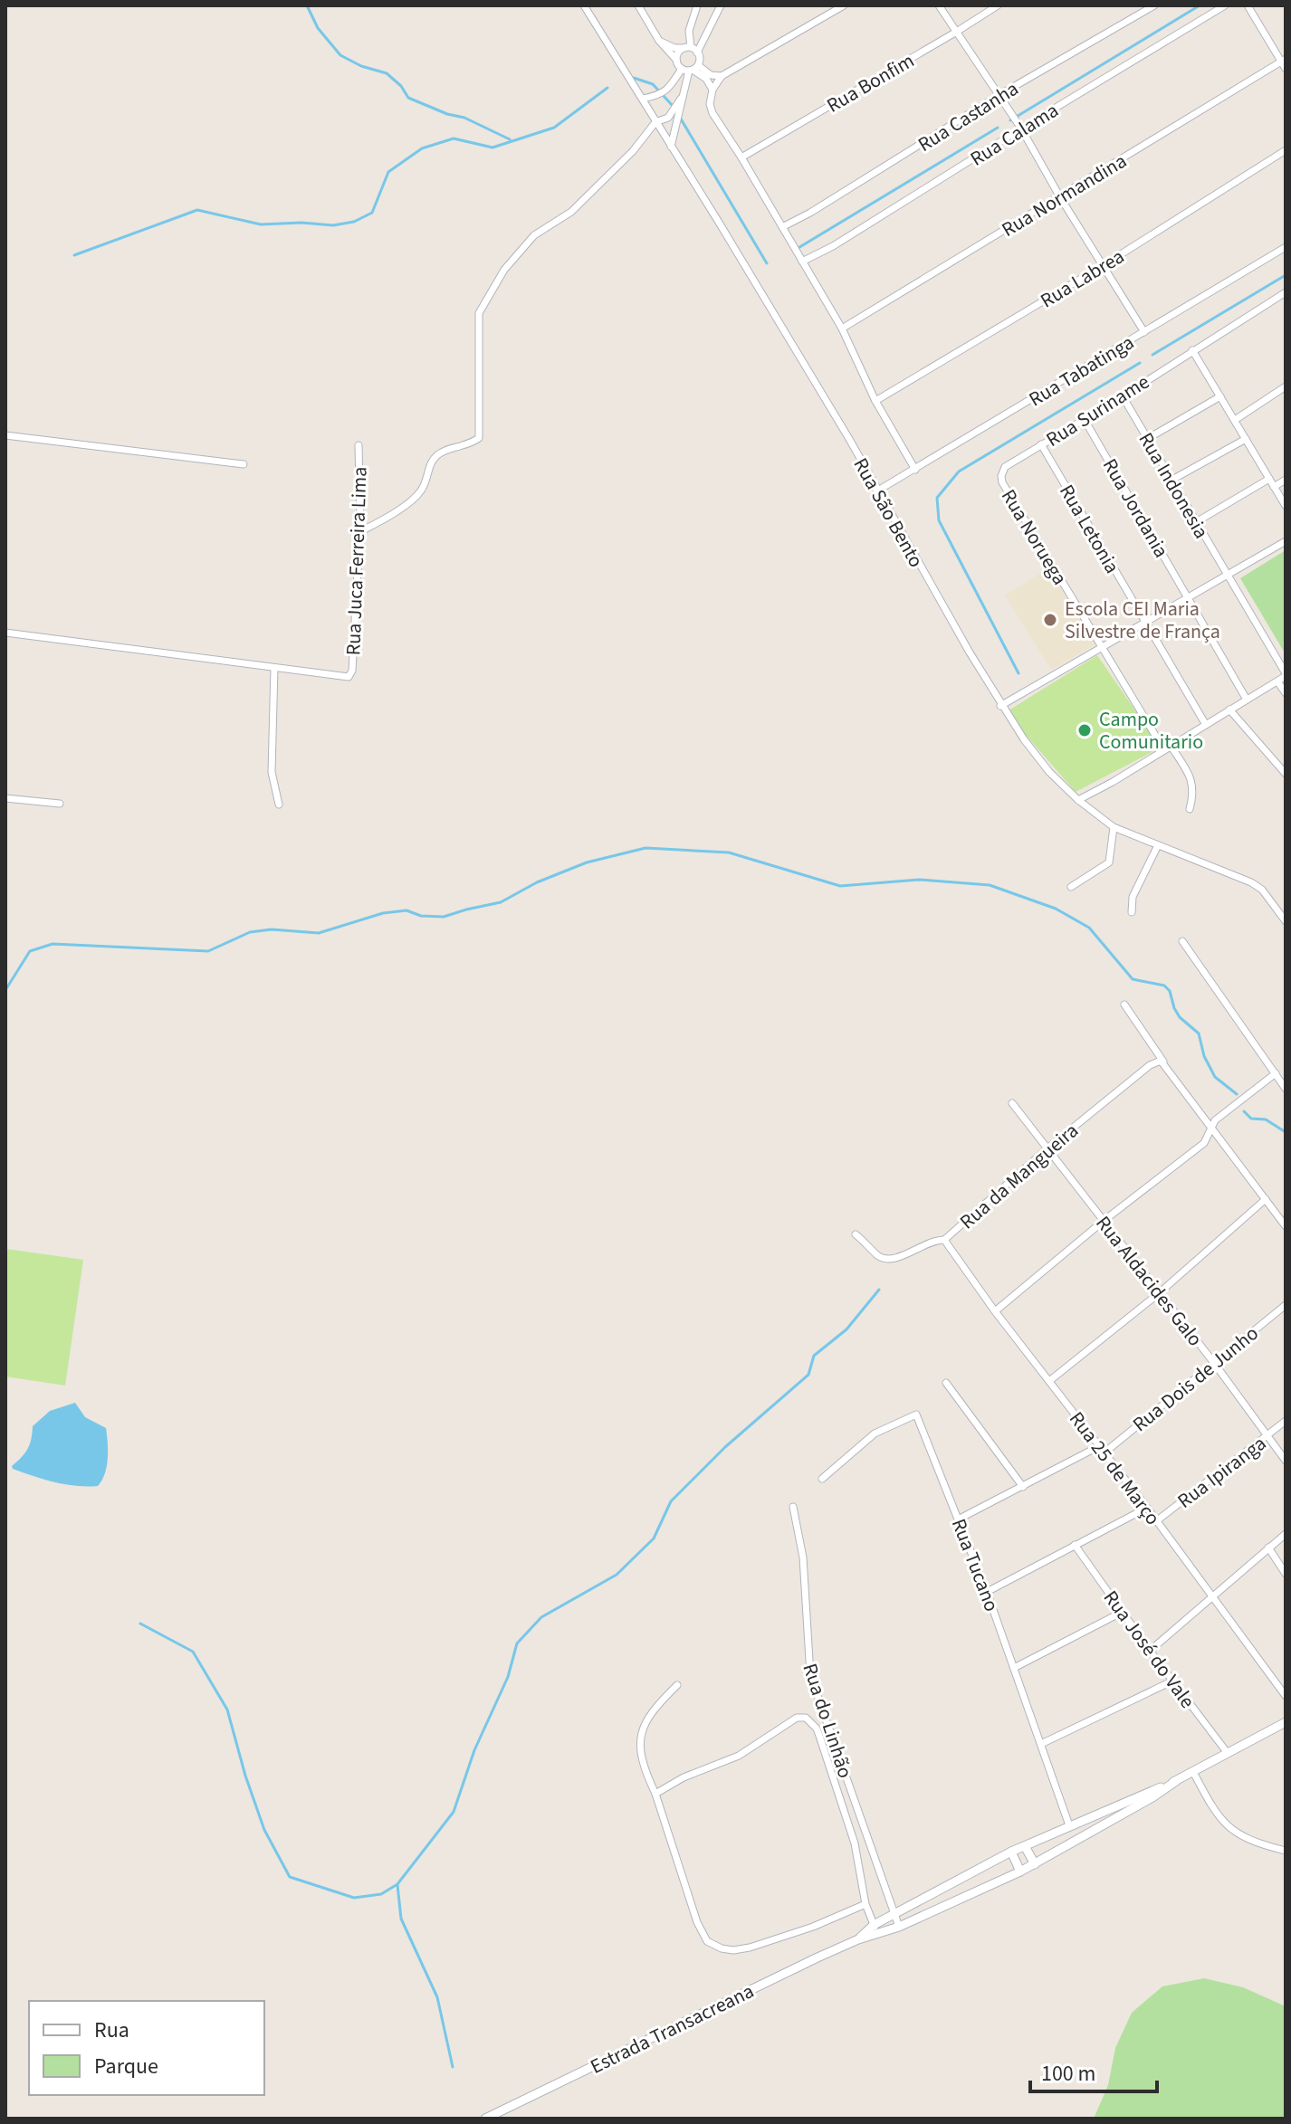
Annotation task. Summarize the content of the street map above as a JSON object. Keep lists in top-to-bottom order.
{
  "streets": {
    "street": [
      "Rua Bonfim",
      "Rua Castanha",
      "Rua Calama",
      "Rua Normandina",
      "Rua Labrea",
      "Rua Tabatinga",
      "Rua Suriname",
      "Rua Indonesia",
      "Rua Jordania",
      "Rua São Bento",
      "Rua Letonia",
      "Rua Noruega",
      "Rua Juca Ferreira Lima",
      "Rua da Mangueira",
      "Rua Aldacides Galo",
      "Rua Dois de Junho",
      "Rua 25 de Março",
      "Rua Ipiranga",
      "Rua Tucano",
      "Rua José do Vale",
      "Rua do Linhão",
      "Estrada Transacreana"
    ]
  },
  "crossings": [
    ["Rua Tabatinga", "Rua São Bento"],
    ["Rua Suriname", "Rua Indonesia"],
    ["Rua Suriname", "Rua Jordania"],
    ["Rua Suriname", "Rua Letonia"],
    ["Rua Suriname", "Rua Noruega"],
    ["Rua da Mangueira", "Rua Aldacides Galo"],
    ["Rua da Mangueira", "Rua 25 de Março"],
    ["Rua Aldacides Galo", "Rua Dois de Junho"],
    ["Rua Aldacides Galo", "Rua Ipiranga"],
    ["Rua Dois de Junho", "Rua 25 de Março"],
    ["Rua Dois de Junho", "Rua Tucano"],
    ["Rua 25 de Março", "Rua Ipiranga"],
    ["Rua Tucano", "Estrada Transacreana"],
    ["Rua José do Vale", "Estrada Transacreana"],
    ["Rua do Linhão", "Estrada Transacreana"]
  ],
  "places": ["Escola CEI Maria Silvestre de França", "Campo Comunitario"],
  "legend": ["Rua", "Parque"],
  "scale_bar": "100 m"
}
